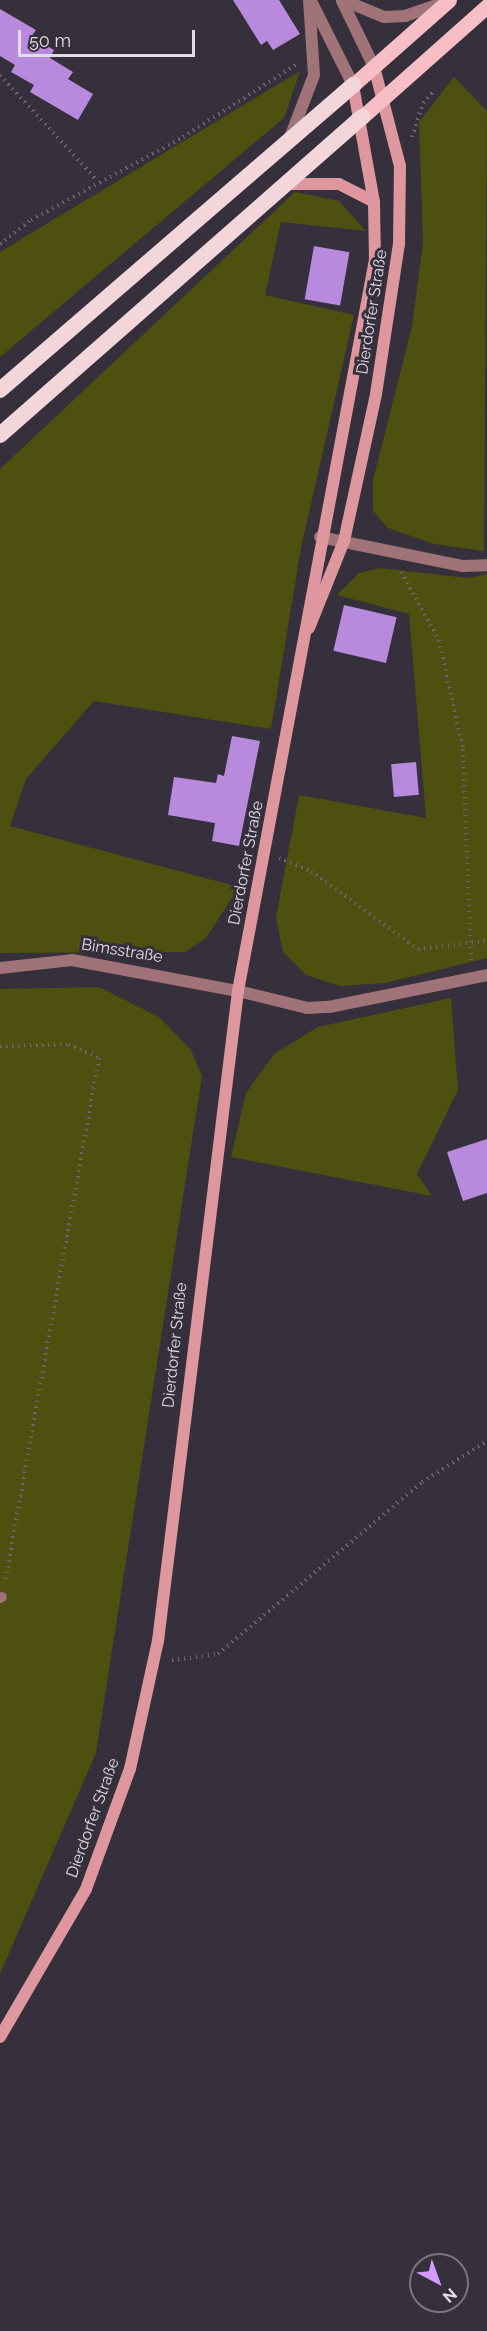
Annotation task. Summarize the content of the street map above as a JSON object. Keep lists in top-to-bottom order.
{
  "streets": {
    "main road": ["Dierdorfer Straße"],
    "street": ["Bimsstraße"]
  },
  "crossings": [
    ["Dierdorfer Straße", "Bimsstraße"]
  ],
  "scale_bar": "50 m",
  "north": "bottom right"
}
